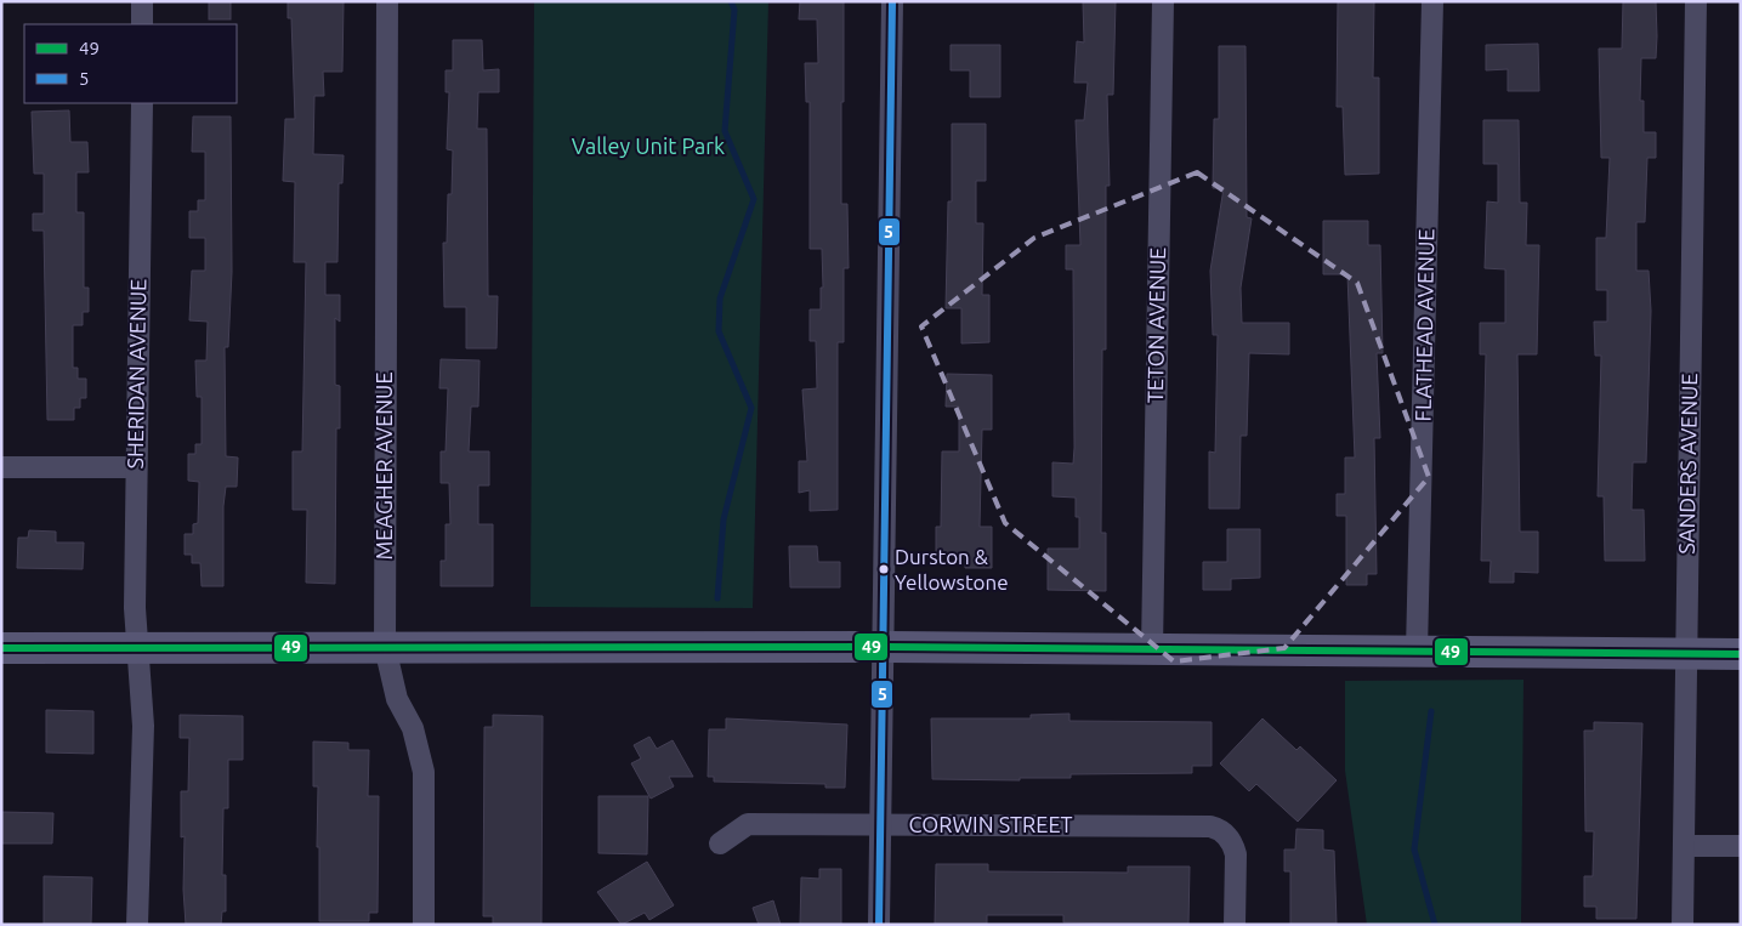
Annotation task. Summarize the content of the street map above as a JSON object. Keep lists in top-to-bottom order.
{
  "streets": {
    "street": [
      "TETON AVENUE",
      "FLATHEAD AVENUE",
      "SHERIDAN AVENUE",
      "SANDERS AVENUE",
      "MEAGHER AVENUE",
      "CORWIN STREET"
    ]
  },
  "parks": ["Valley Unit Park"],
  "places": ["Durston & Yellowstone"],
  "lines": ["transit line 5", "transit line 49"],
  "legend": ["49", "5"]
}
